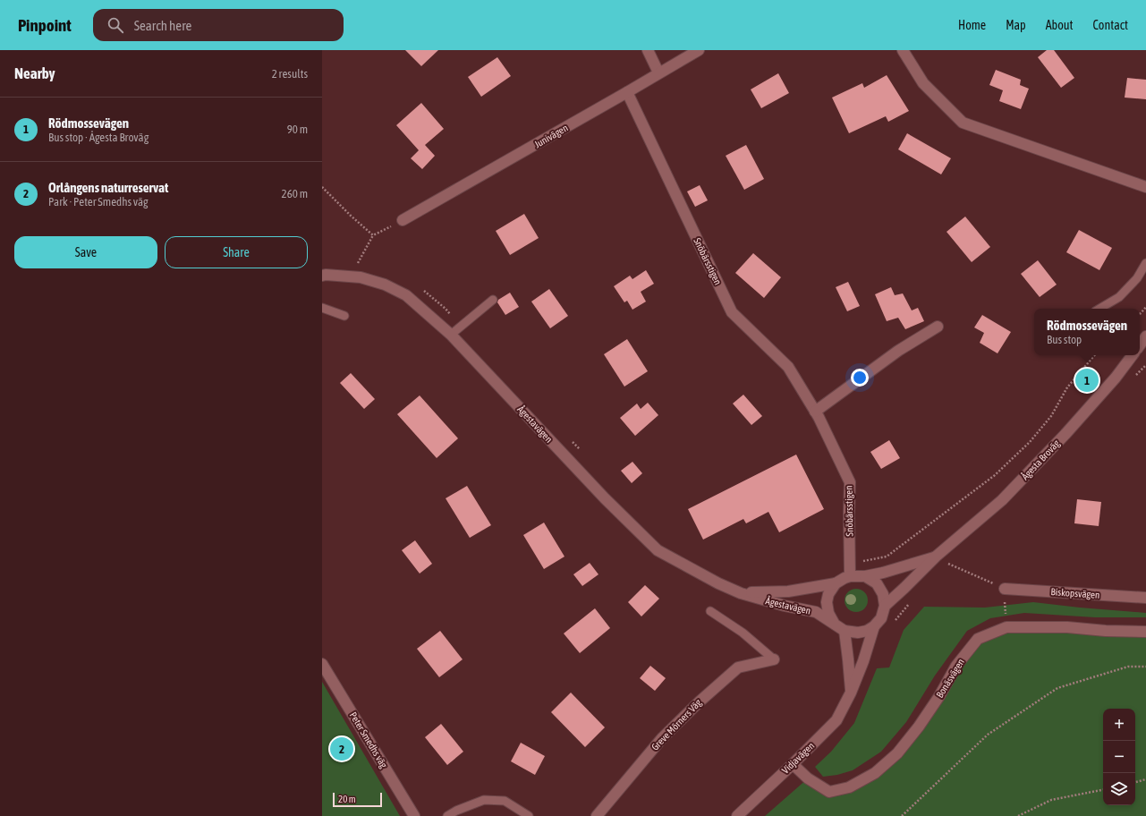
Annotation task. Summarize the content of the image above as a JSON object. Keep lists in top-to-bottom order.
{
  "streets": {
    "street": [
      "Junivägen",
      "Snöbärsstigen",
      "Ågestavägen",
      "Ågesta Broväg",
      "Biskopsvägen",
      "Bonäsvägen",
      "Greve Mörners Väg",
      "Peter Smedhs väg",
      "Vidjavägen"
    ]
  },
  "crossings": [
    ["Junivägen", "Snöbärsstigen"],
    ["Snöbärsstigen", "Ågestavägen"],
    ["Snöbärsstigen", "Ågesta Broväg"],
    ["Snöbärsstigen", "Vidjavägen"],
    ["Ågestavägen", "Ågesta Broväg"],
    ["Ågestavägen", "Vidjavägen"],
    ["Ågesta Broväg", "Vidjavägen"],
    ["Bonäsvägen", "Vidjavägen"]
  ],
  "scale_bar": "20 m",
  "page": {
    "header": "Pinpoint",
    "search": "Search here",
    "nav": [
      "Home",
      "Map",
      "About",
      "Contact"
    ],
    "heading": ["Nearby", "2 results"],
    "list": [
      {
        "mark": "1",
        "name": "Rödmossevägen",
        "note": "Bus stop · Ågesta Broväg",
        "value": "90 m"
      },
      {
        "mark": "2",
        "name": "Orlångens naturreservat",
        "note": "Park · Peter Smedhs väg",
        "value": "260 m"
      }
    ],
    "buttons": ["Save", "Share"],
    "popup": ["Rödmossevägen", "Bus stop"],
    "pins": ["1", "2"],
    "map_buttons": ["+", "−"],
    "scale": "20 m"
  }
}
